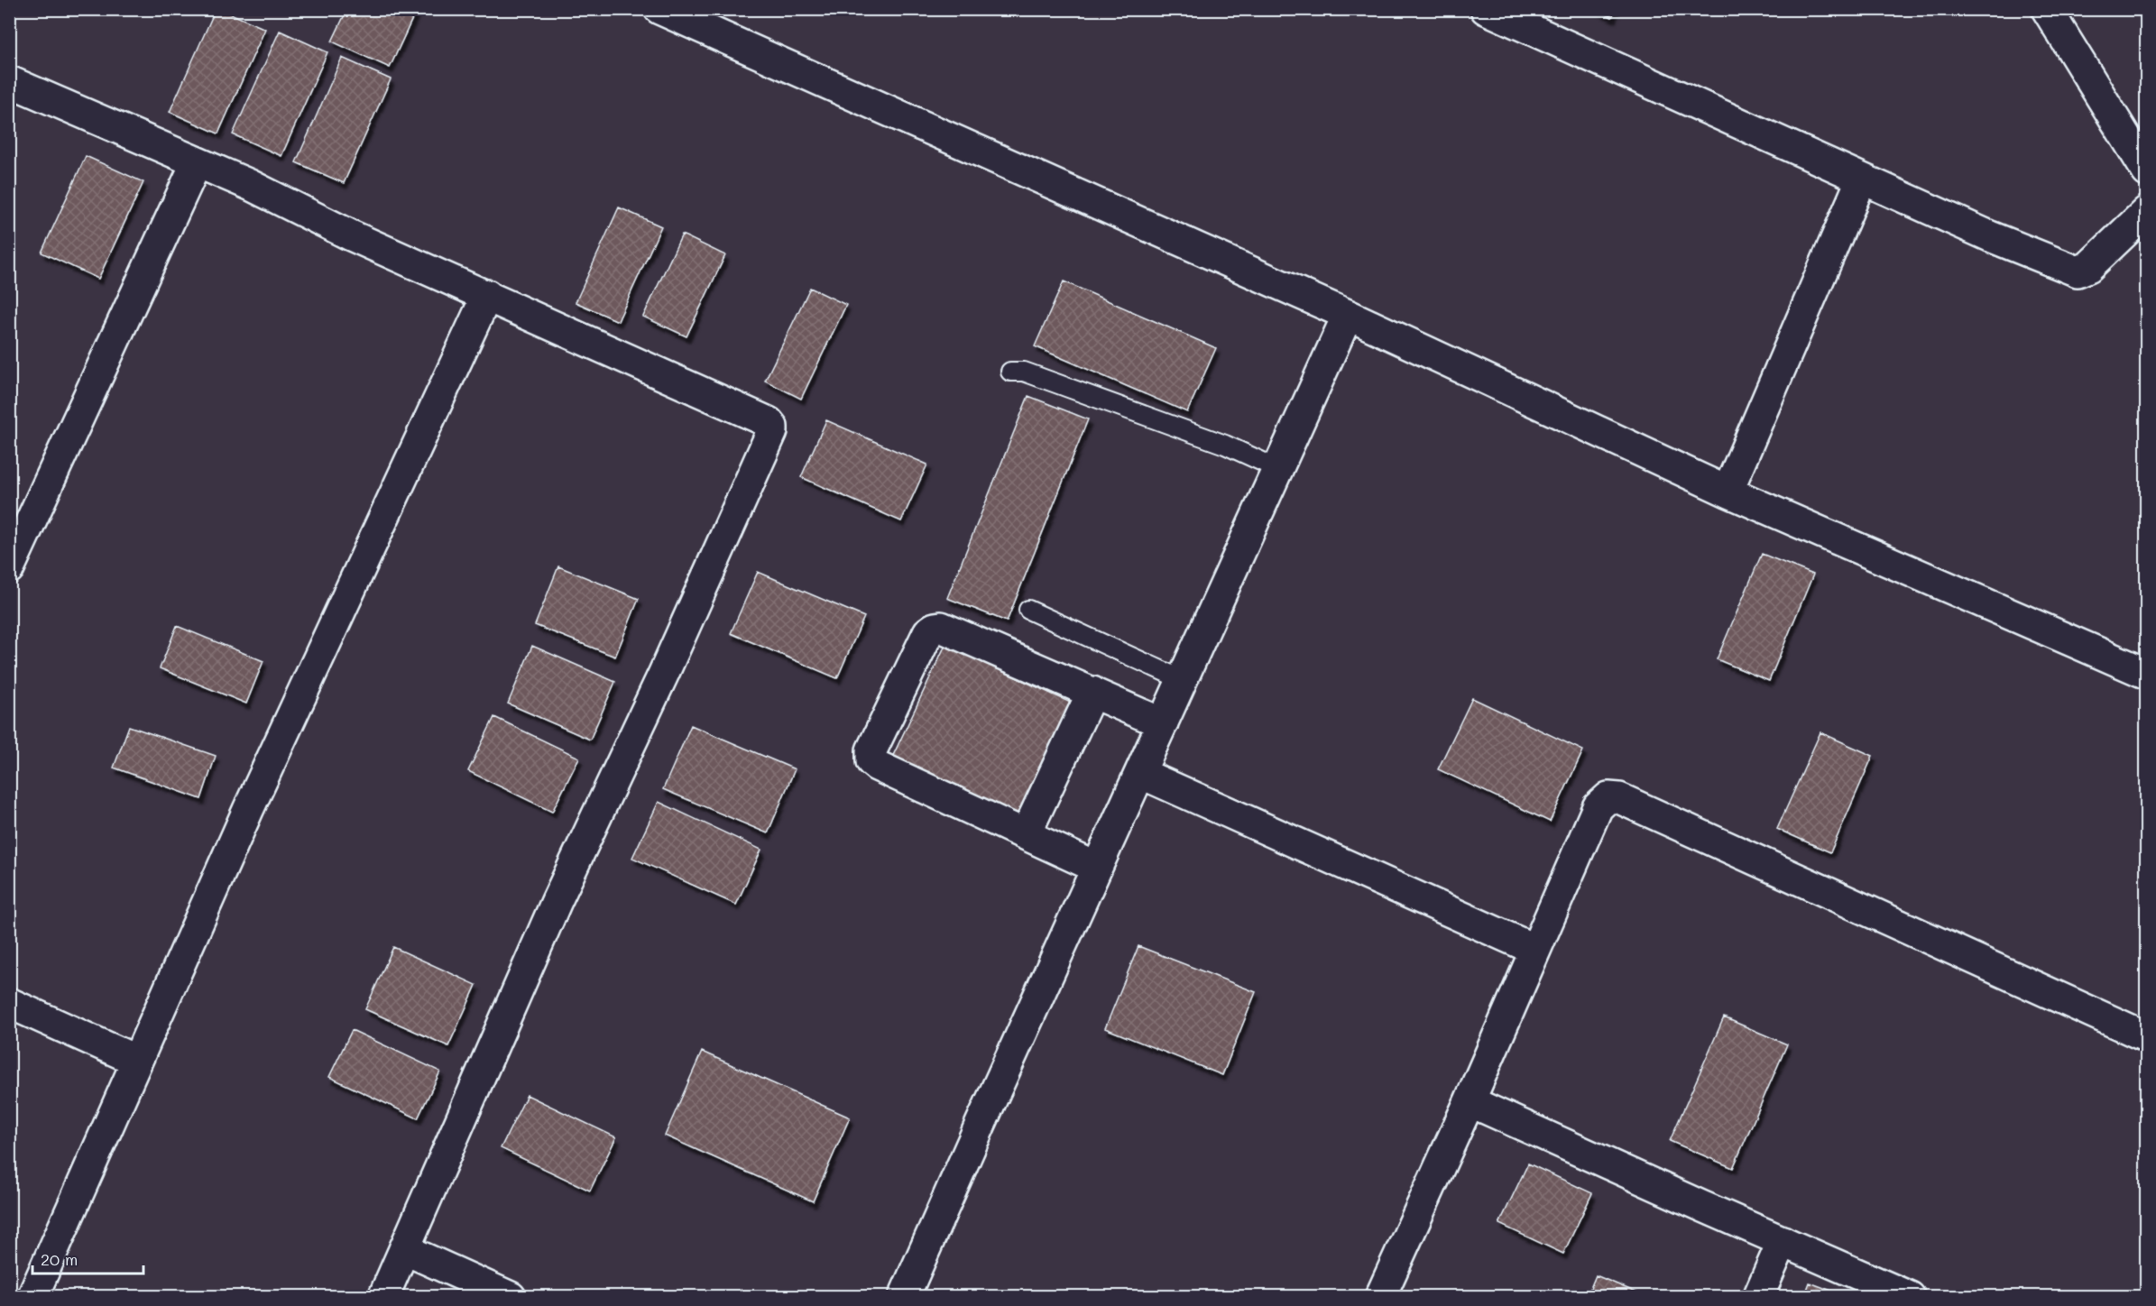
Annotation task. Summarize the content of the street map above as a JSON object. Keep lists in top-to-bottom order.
{
  "scale_bar": "20 m"
}
